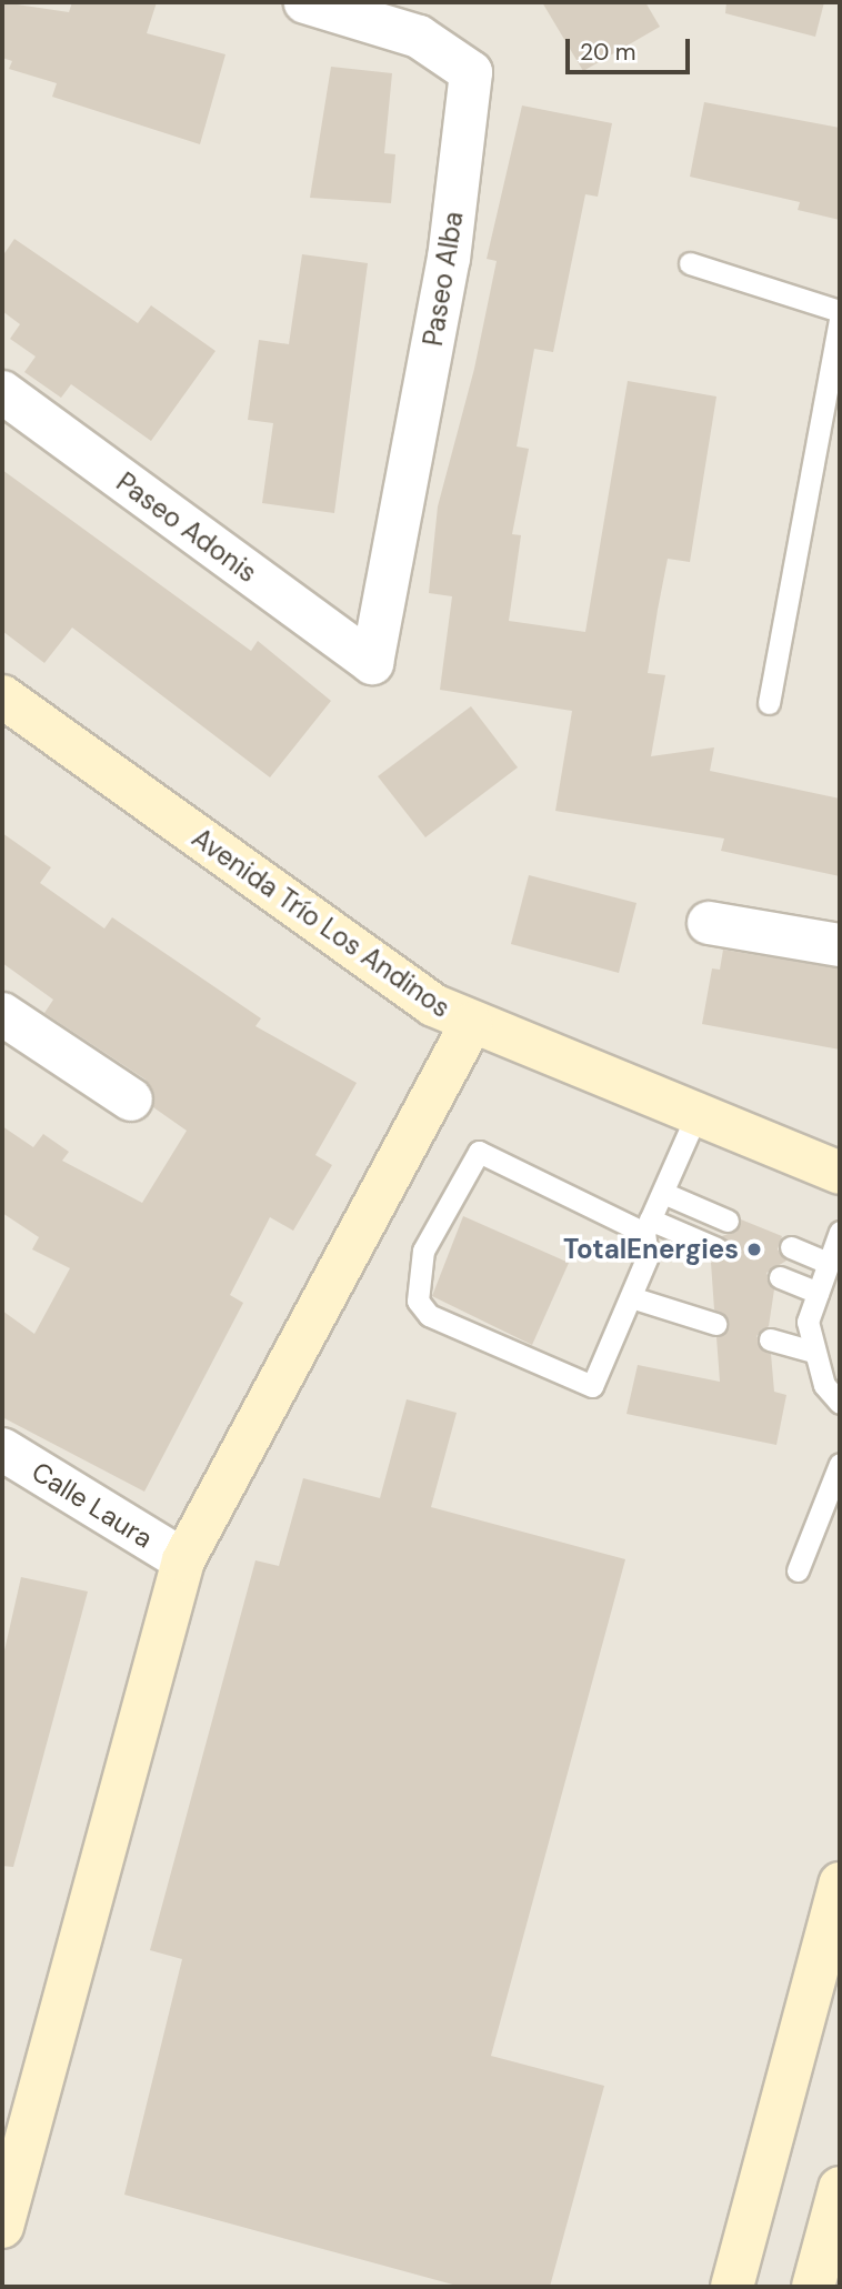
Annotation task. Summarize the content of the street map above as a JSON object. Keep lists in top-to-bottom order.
{
  "streets": {
    "street": [
      "Paseo Alba",
      "Paseo Adonis",
      "Avenida Trío Los Andinos",
      "Calle Laura"
    ]
  },
  "crossings": [
    ["Paseo Alba", "Paseo Adonis"]
  ],
  "places": ["TotalEnergies"],
  "scale_bar": "20 m"
}
